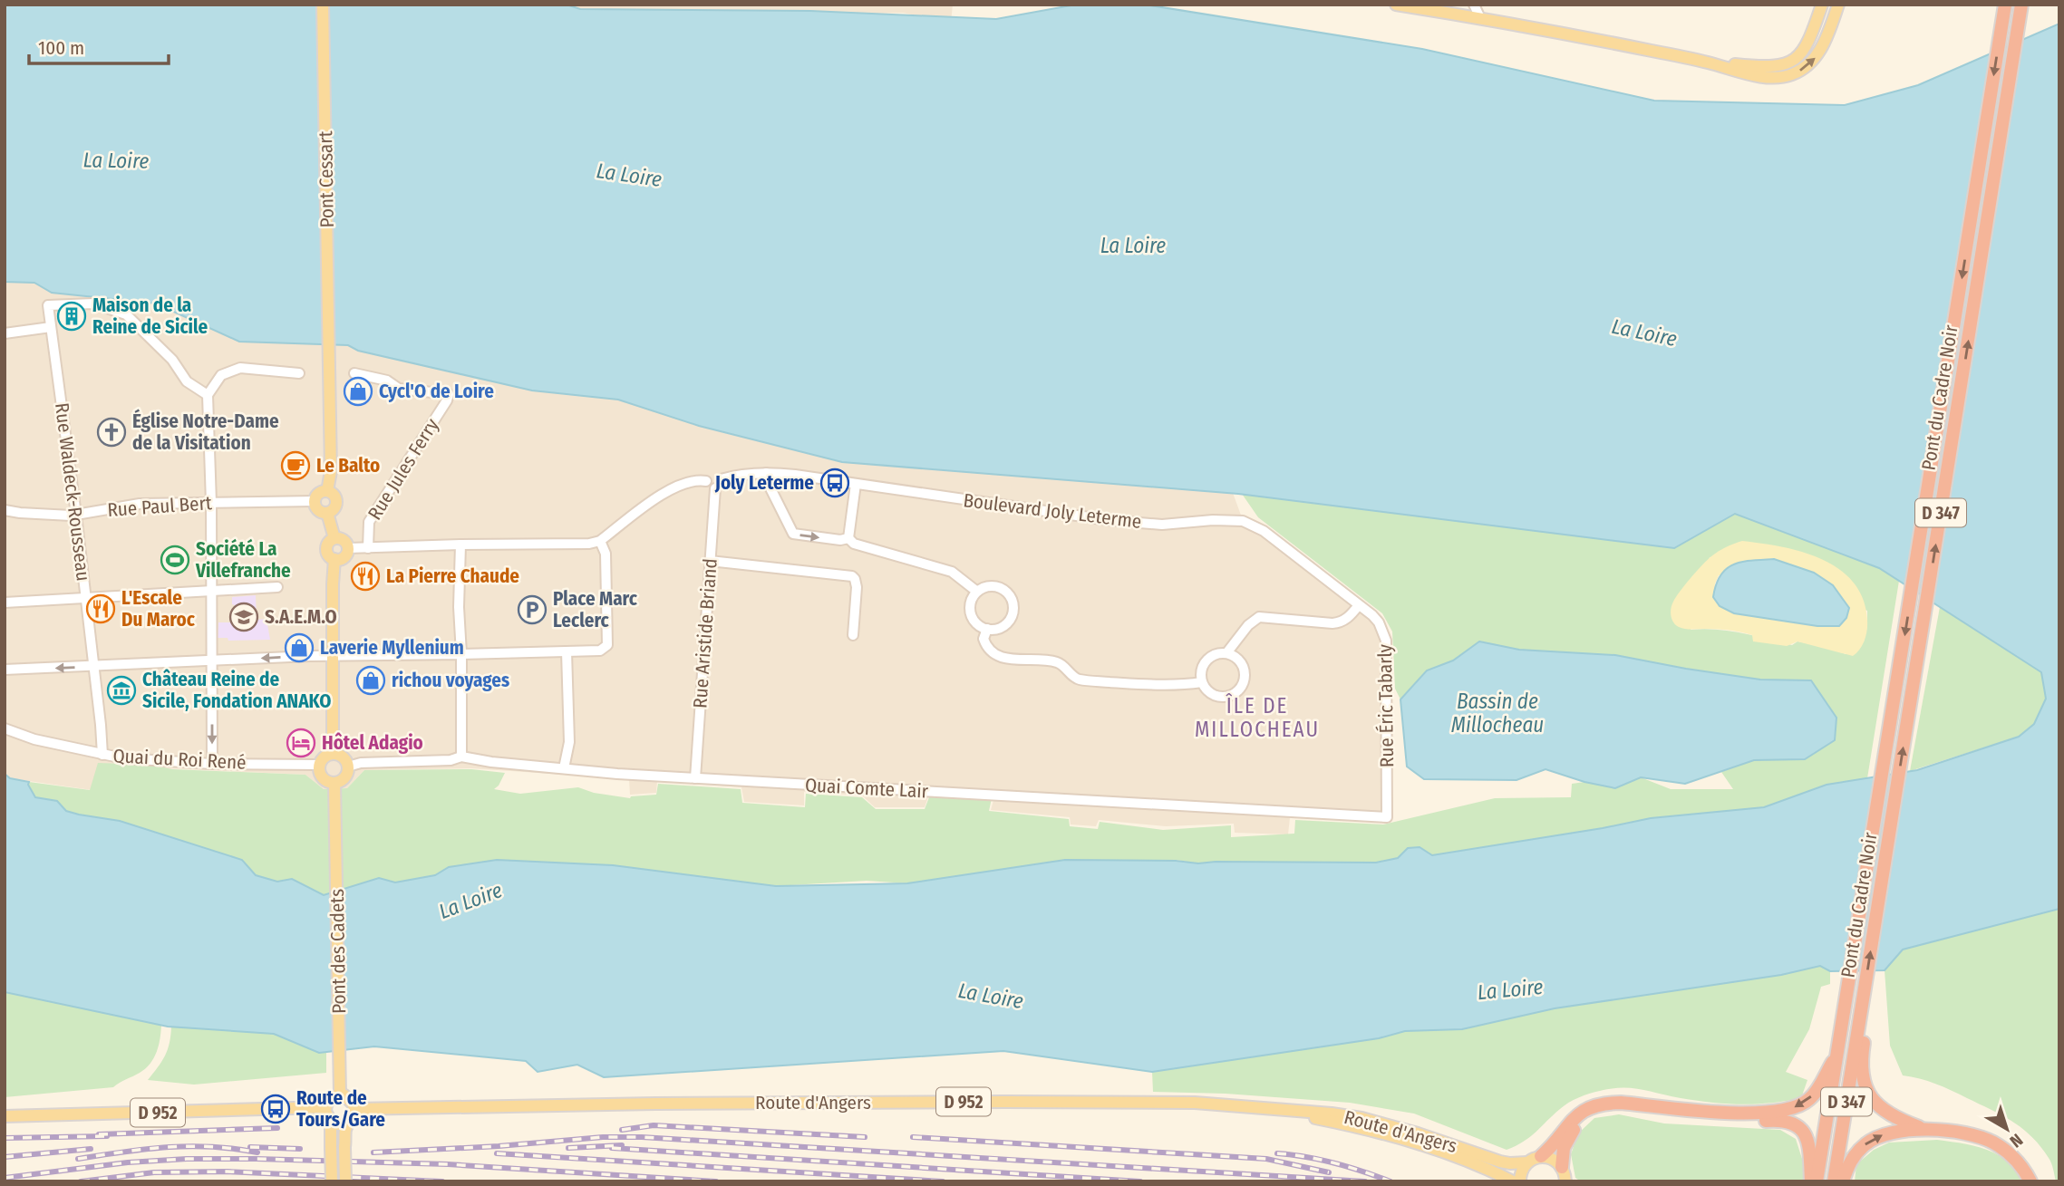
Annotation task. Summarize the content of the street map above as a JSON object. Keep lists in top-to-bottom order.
{
  "streets": {
    "highway": ["Pont du Cadre Noir", "D 347"],
    "main road": [
      "Pont Cessart",
      "Pont des Cadets",
      "D 952",
      "Route d'Angers"
    ],
    "street": [
      "Rue Jules Ferry",
      "Rue Waldeck-Rousseau",
      "Rue Paul Bert",
      "Boulevard Joly Leterme",
      "Rue Aristide Briand",
      "Rue Éric Tabarly",
      "Quai du Roi René",
      "Quai Comte Lair"
    ]
  },
  "crossings": [
    ["Pont Cessart", "Rue Paul Bert"],
    ["Pont du Cadre Noir", "D 347"],
    ["Rue Waldeck-Rousseau", "Rue Paul Bert"],
    ["Rue Waldeck-Rousseau", "Quai du Roi René"],
    ["Boulevard Joly Leterme", "Rue Aristide Briand"],
    ["Boulevard Joly Leterme", "Rue Éric Tabarly"],
    ["Rue Aristide Briand", "Quai Comte Lair"],
    ["Rue Éric Tabarly", "Quai Comte Lair"],
    ["Quai du Roi René", "Quai Comte Lair"],
    ["Quai du Roi René", "Pont des Cadets"],
    ["Quai Comte Lair", "Pont des Cadets"],
    ["Pont des Cadets", "D 952"],
    ["Pont des Cadets", "Route d'Angers"],
    ["D 952", "Route d'Angers"]
  ],
  "districts": ["ÎLE DE MILLOCHEAU"],
  "water": ["La Loire", "Bassin de Millocheau"],
  "places": {
    "building": ["Maison de la Reine de Sicile"],
    "shop": ["Cycl'O de Loire", "Laverie Myllenium", "richou voyages"],
    "church": ["Église Notre-Dame de la Visitation"],
    "cafe": ["Le Balto"],
    "bus stop": ["Joly Leterme", "Route de Tours/Gare"],
    "sports": ["Société La Villefranche"],
    "restaurant": ["La Pierre Chaude", "L'Escale Du Maroc"],
    "parking": ["Place Marc Leclerc"],
    "school or university": ["S.A.E.M.O"],
    "museum": ["Château Reine de Sicile, Fondation ANAKO"],
    "hotel": ["Hôtel Adagio"]
  },
  "scale_bar": "100 m",
  "north": "bottom right"
}
